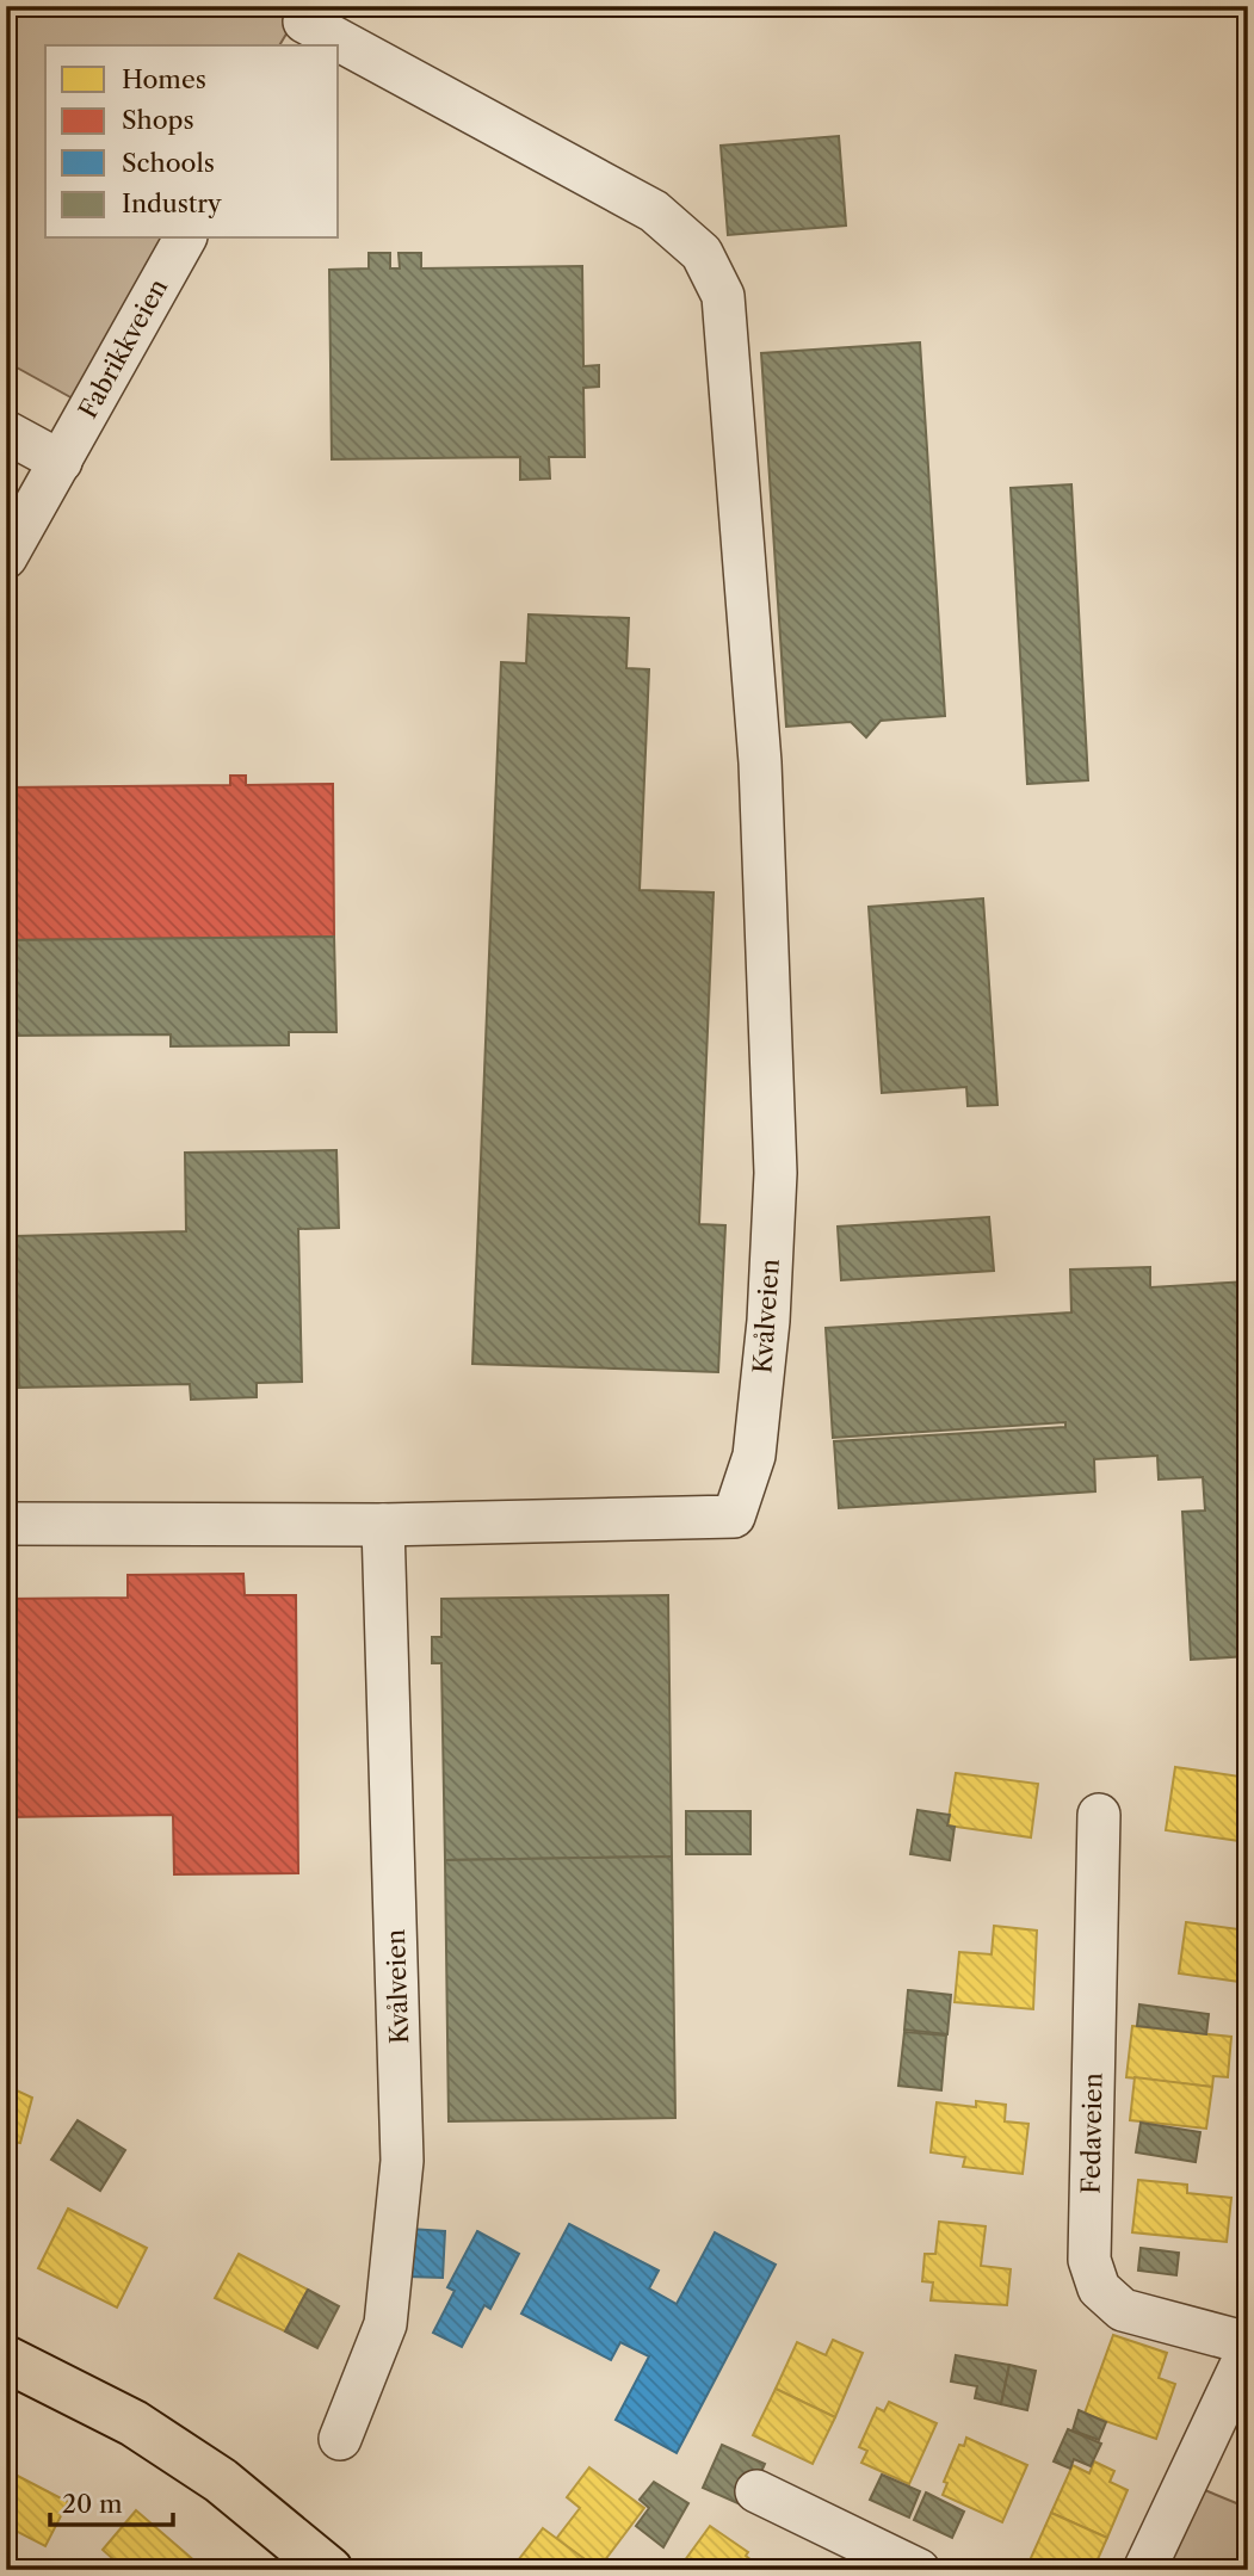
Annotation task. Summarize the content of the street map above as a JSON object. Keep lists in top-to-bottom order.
{
  "streets": {
    "street": ["Fabrikkveien", "Kvålveien", "Fedaveien"]
  },
  "legend": [
    "Homes",
    "Shops",
    "Schools",
    "Industry"
  ],
  "scale_bar": "20 m"
}
